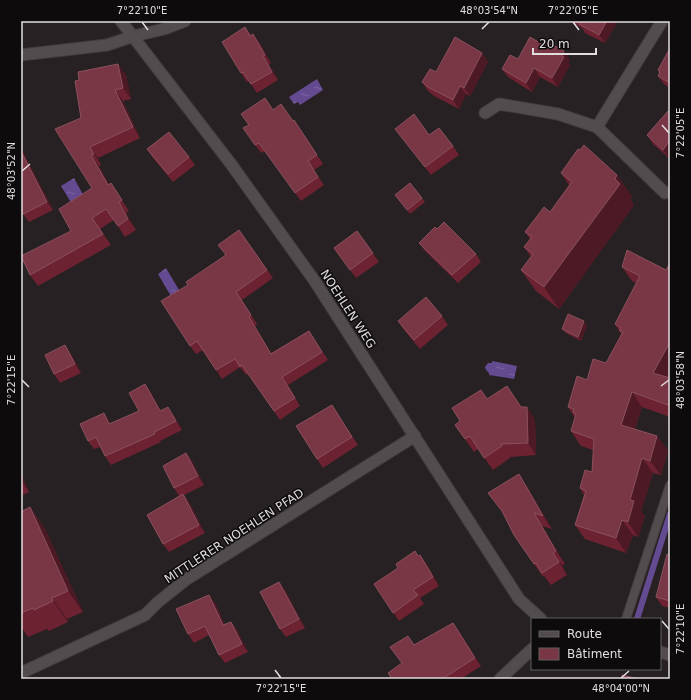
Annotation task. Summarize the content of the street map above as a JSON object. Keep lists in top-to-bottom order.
{
  "streets": {
    "street": ["NOEHLEN WEG", "MITTLERER NOEHLEN PFAD"]
  },
  "crossings": [
    ["NOEHLEN WEG", "MITTLERER NOEHLEN PFAD"]
  ],
  "legend": ["Route", "Bâtiment"],
  "scale_bar": "20 m",
  "coordinates": [
    "7°22'10\"E",
    "48°03'54\"N",
    "7°22'05\"E",
    "48°03'52\"N",
    "48°03'58\"N",
    "7°22'15\"E",
    "48°04'00\"N"
  ]
}
